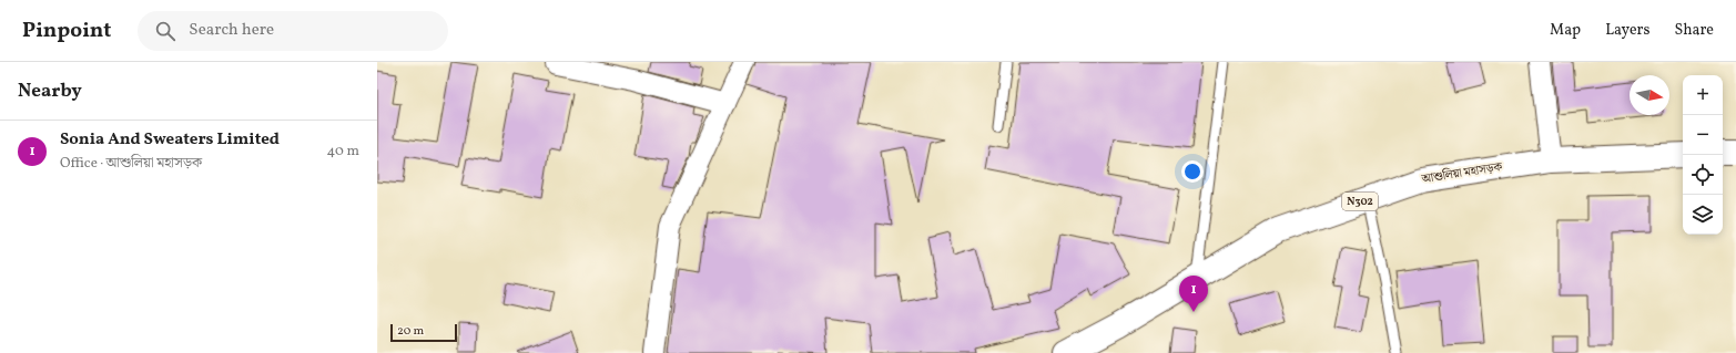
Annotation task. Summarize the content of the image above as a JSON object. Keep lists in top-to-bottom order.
{
  "streets": {
    "highway": ["আশুলিয়া মহাসড়ক", "N302"]
  },
  "scale_bar": "20 m",
  "north": "right",
  "page": {
    "header": "Pinpoint",
    "search": "Search here",
    "nav": ["Map", "Layers", "Share"],
    "heading": "Nearby",
    "map_buttons": ["+", "−"],
    "list": [
      {
        "mark": "1",
        "name": "Sonia And Sweaters Limited",
        "note": "Office · আশুলিয়া মহাসড়ক",
        "value": "40 m"
      }
    ],
    "pins": "1",
    "scale": "20 m"
  }
}
